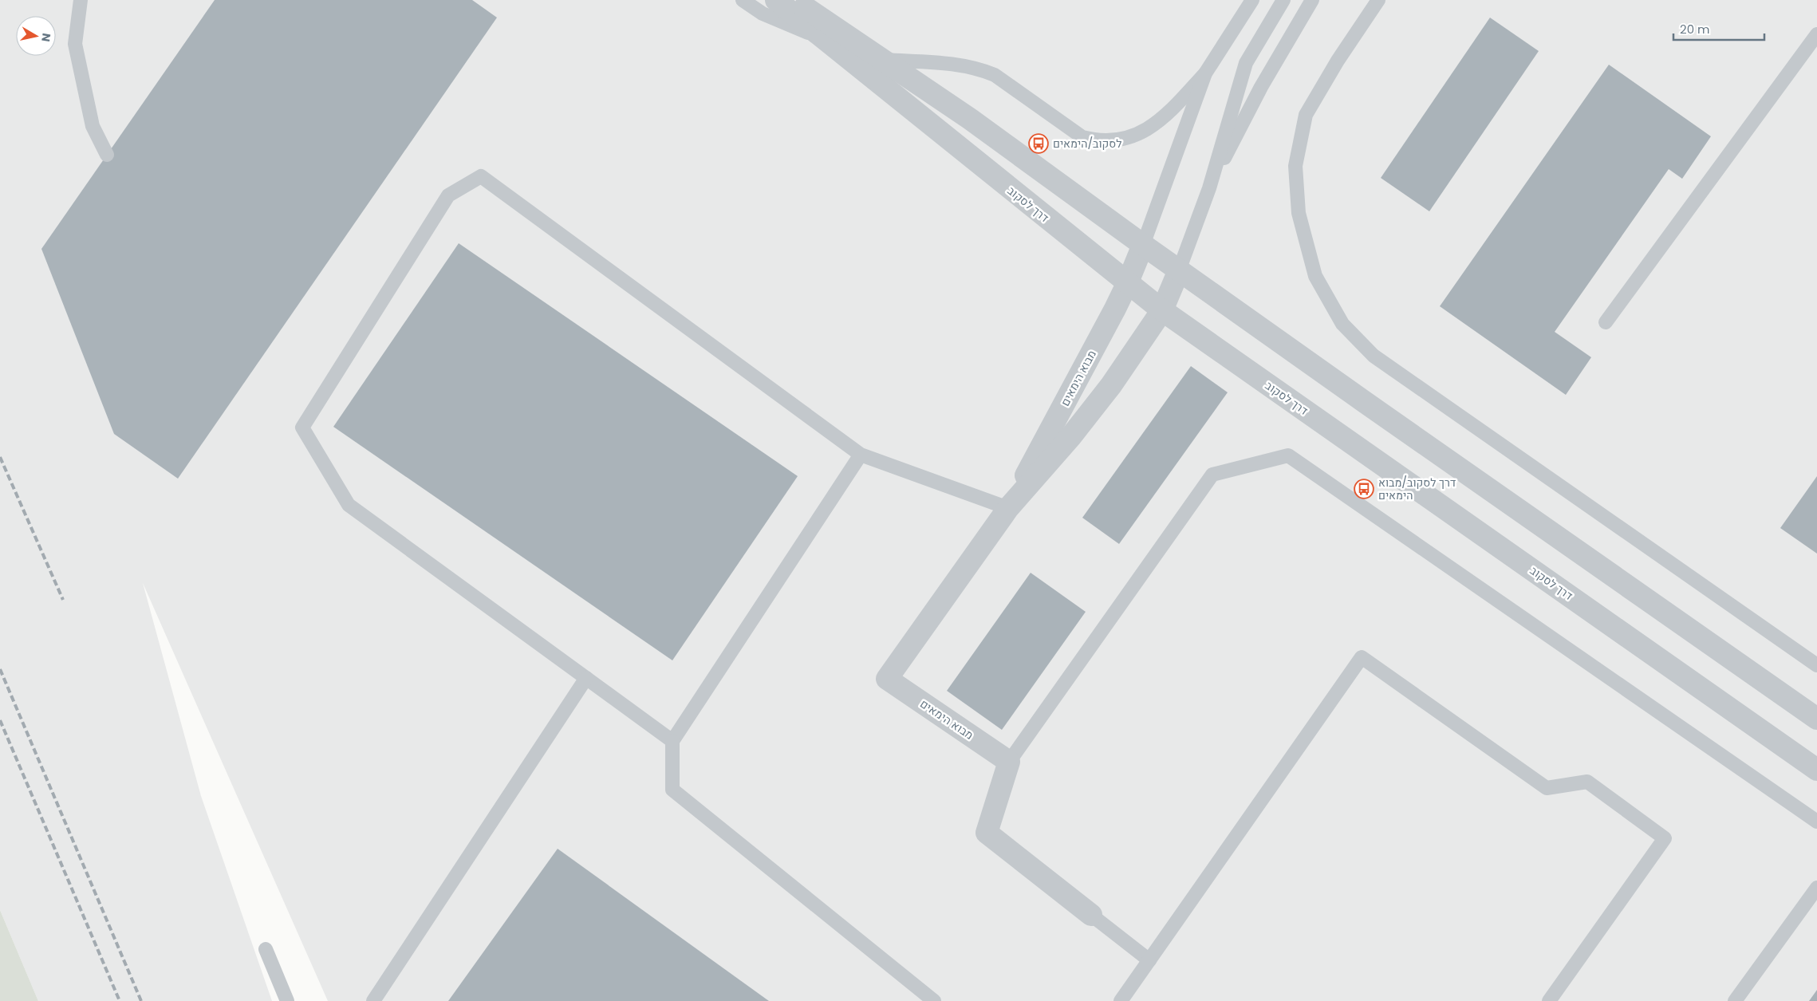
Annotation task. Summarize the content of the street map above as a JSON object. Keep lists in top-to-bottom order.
{
  "streets": {
    "street": ["דרך לסקוב", "מבוא הימאים"]
  },
  "crossings": [
    ["דרך לסקוב", "מבוא הימאים"]
  ],
  "places": {
    "bus stop": ["לסקוב/הימאים", "דרך לסקוב/מבוא הימאים"]
  },
  "scale_bar": "20 m",
  "north": "right"
}
